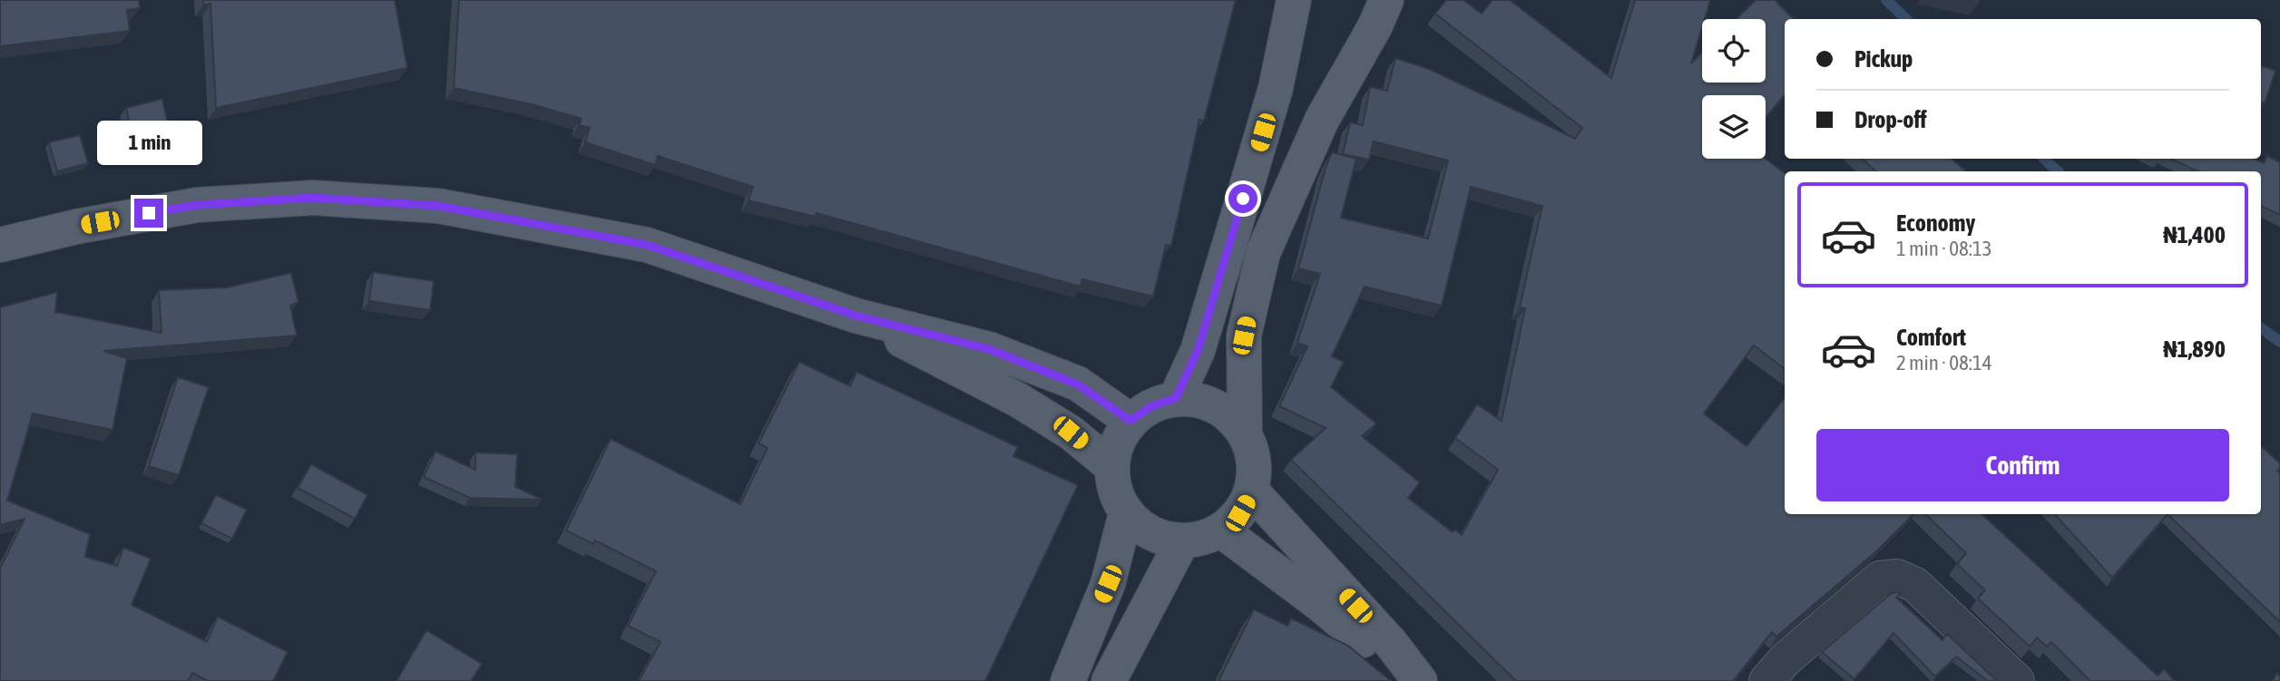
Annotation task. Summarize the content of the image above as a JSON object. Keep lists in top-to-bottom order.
{
  "page": {
    "banner": ["Pickup", "Drop-off"],
    "bubble": "1 min",
    "list": [
      {
        "name": "Economy",
        "note": "1 min · 08:13",
        "value": "₦1,400"
      },
      {
        "name": "Comfort",
        "note": "2 min · 08:14",
        "value": "₦1,890"
      }
    ],
    "buttons": "Confirm"
  }
}
